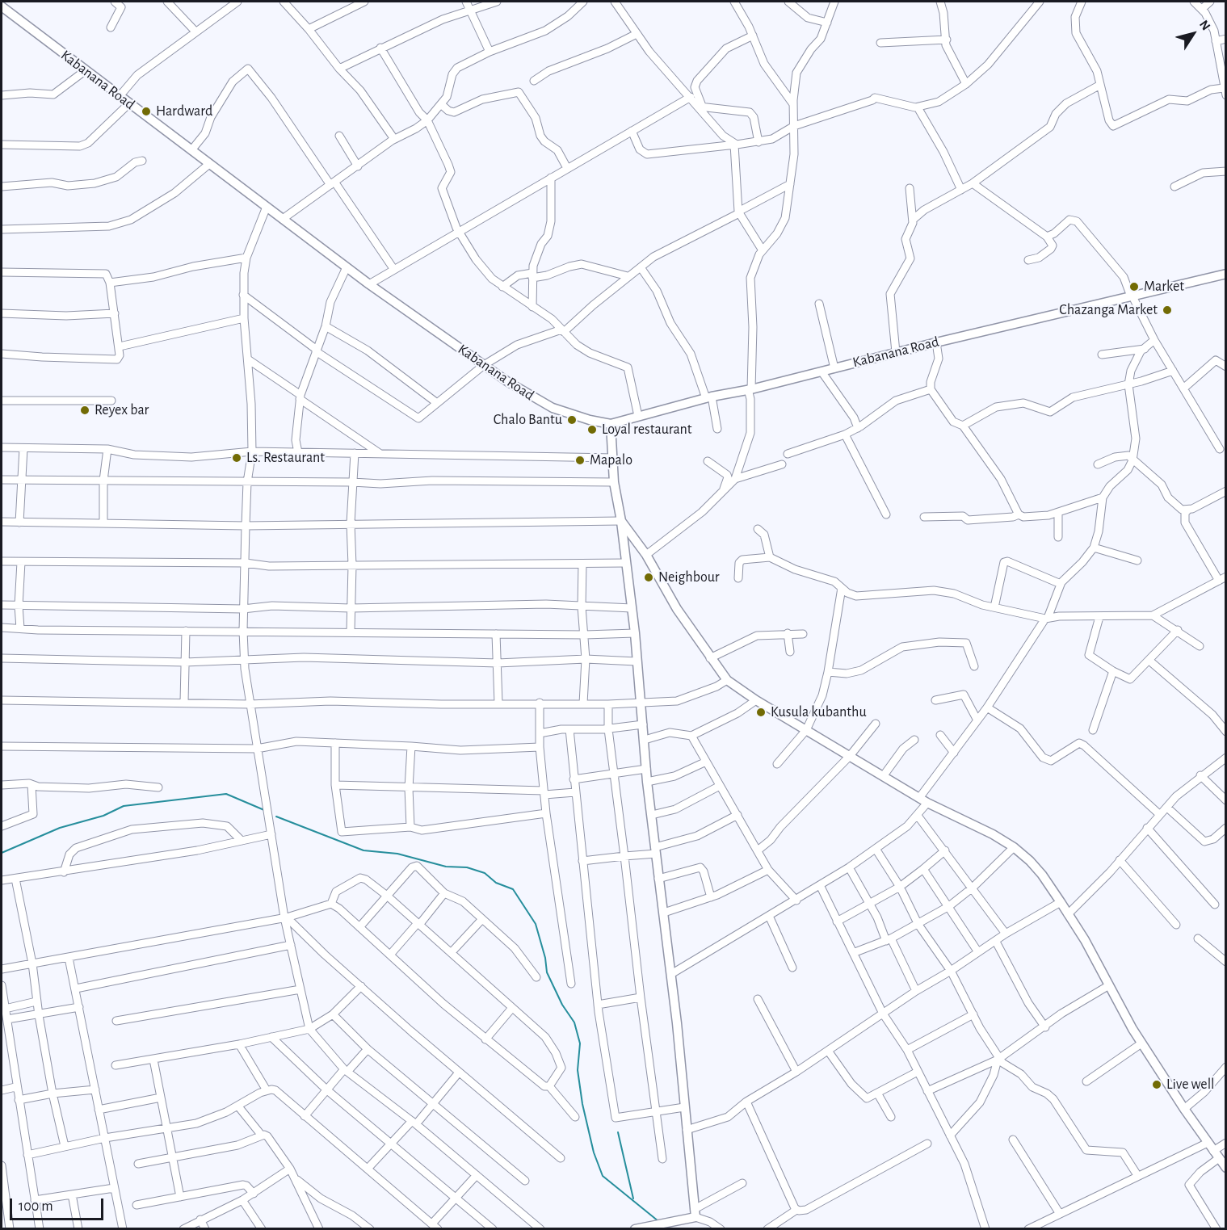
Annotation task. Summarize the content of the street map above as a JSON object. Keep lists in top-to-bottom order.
{
  "streets": {
    "street": ["Kabanana Road"]
  },
  "places": [
    "Hardward",
    "Market",
    "Chazanga Market",
    "Reyex bar",
    "Chalo Bantu",
    "Loyal restaurant",
    "Ls. Restaurant",
    "Mapalo",
    "Neighbour",
    "Kusula kubanthu",
    "Live well"
  ],
  "scale_bar": "100 m",
  "north": "top right"
}
